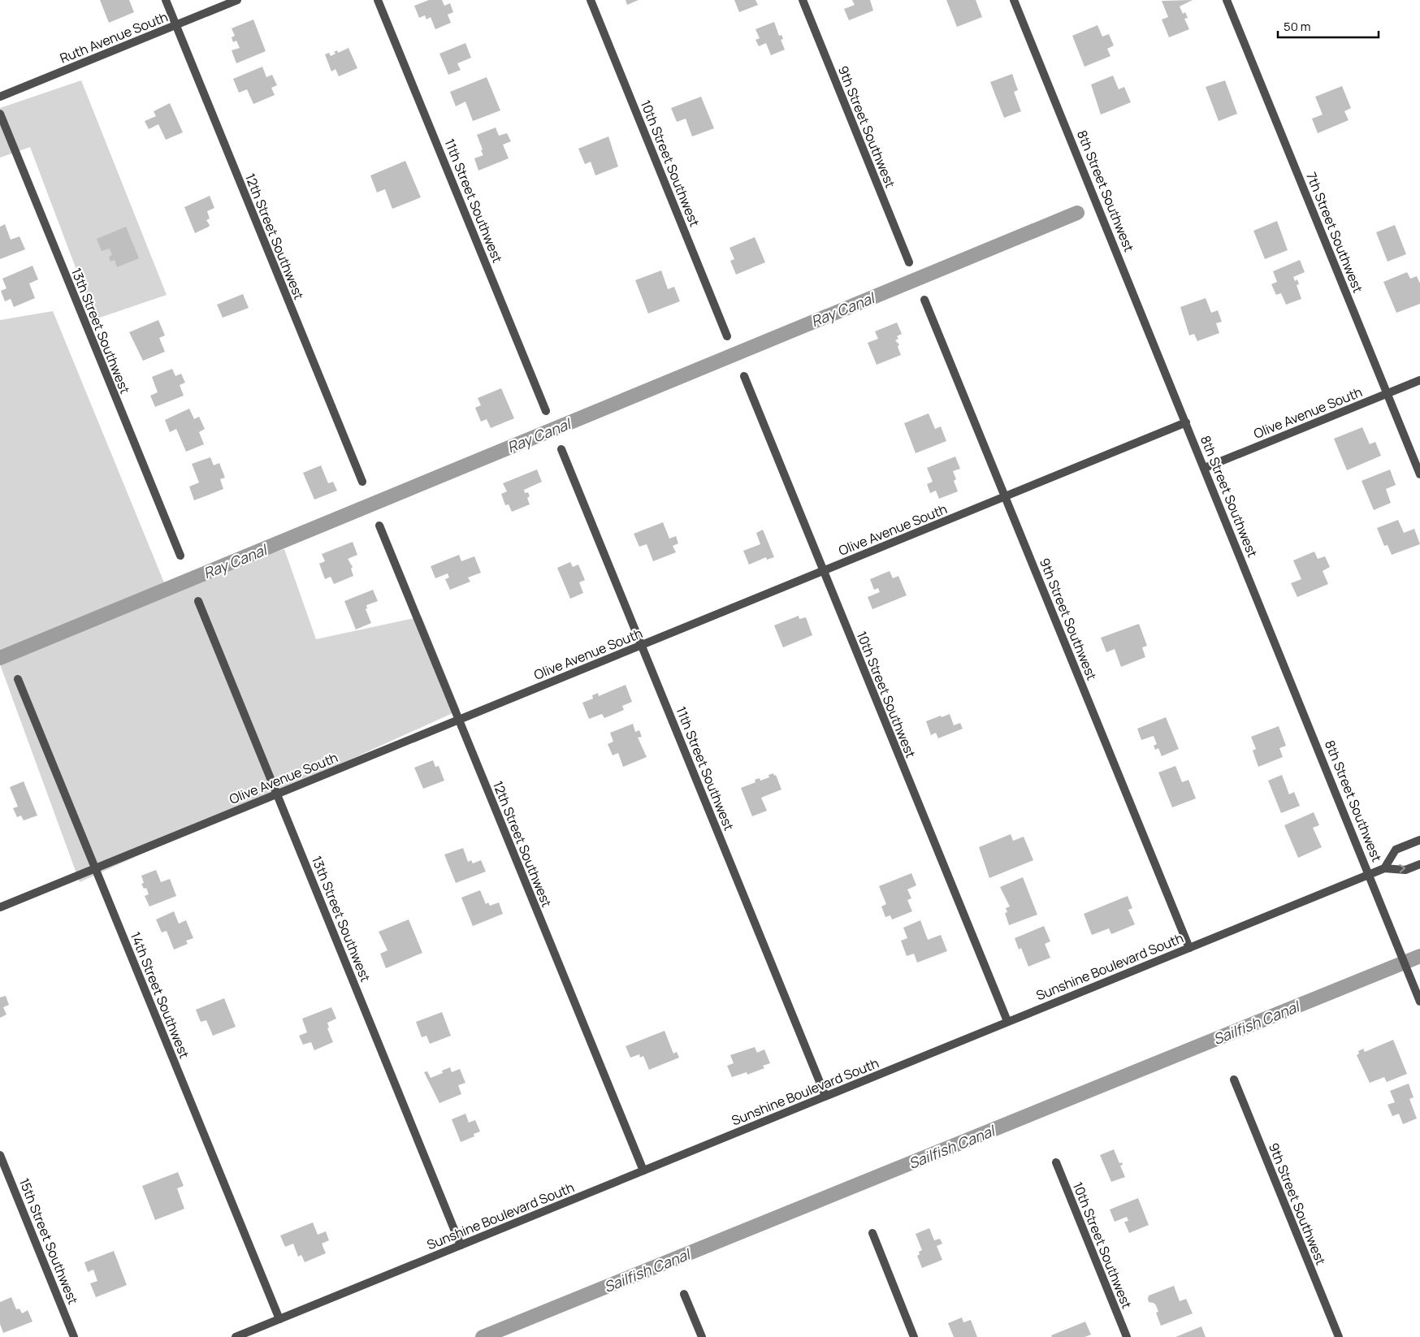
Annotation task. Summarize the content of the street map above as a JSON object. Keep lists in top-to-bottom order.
{
  "streets": {
    "street": [
      "Ruth Avenue South",
      "9th Street Southwest",
      "10th Street Southwest",
      "8th Street Southwest",
      "11th Street Southwest",
      "7th Street Southwest",
      "12th Street Southwest",
      "13th Street Southwest",
      "Olive Avenue South",
      "Sunshine Boulevard South",
      "14th Street Southwest",
      "15th Street Southwest"
    ]
  },
  "crossings": [
    ["Ruth Avenue South", "12th Street Southwest"],
    ["9th Street Southwest", "Olive Avenue South"],
    ["9th Street Southwest", "Sunshine Boulevard South"],
    ["10th Street Southwest", "Olive Avenue South"],
    ["10th Street Southwest", "Sunshine Boulevard South"],
    ["8th Street Southwest", "Olive Avenue South"],
    ["8th Street Southwest", "Sunshine Boulevard South"],
    ["11th Street Southwest", "Olive Avenue South"],
    ["11th Street Southwest", "Sunshine Boulevard South"],
    ["7th Street Southwest", "Olive Avenue South"],
    ["12th Street Southwest", "Olive Avenue South"],
    ["12th Street Southwest", "Sunshine Boulevard South"],
    ["13th Street Southwest", "Olive Avenue South"],
    ["13th Street Southwest", "Sunshine Boulevard South"],
    ["Olive Avenue South", "14th Street Southwest"],
    ["Sunshine Boulevard South", "14th Street Southwest"]
  ],
  "water": ["Ray Canal", "Sailfish Canal"],
  "scale_bar": "50 m"
}
